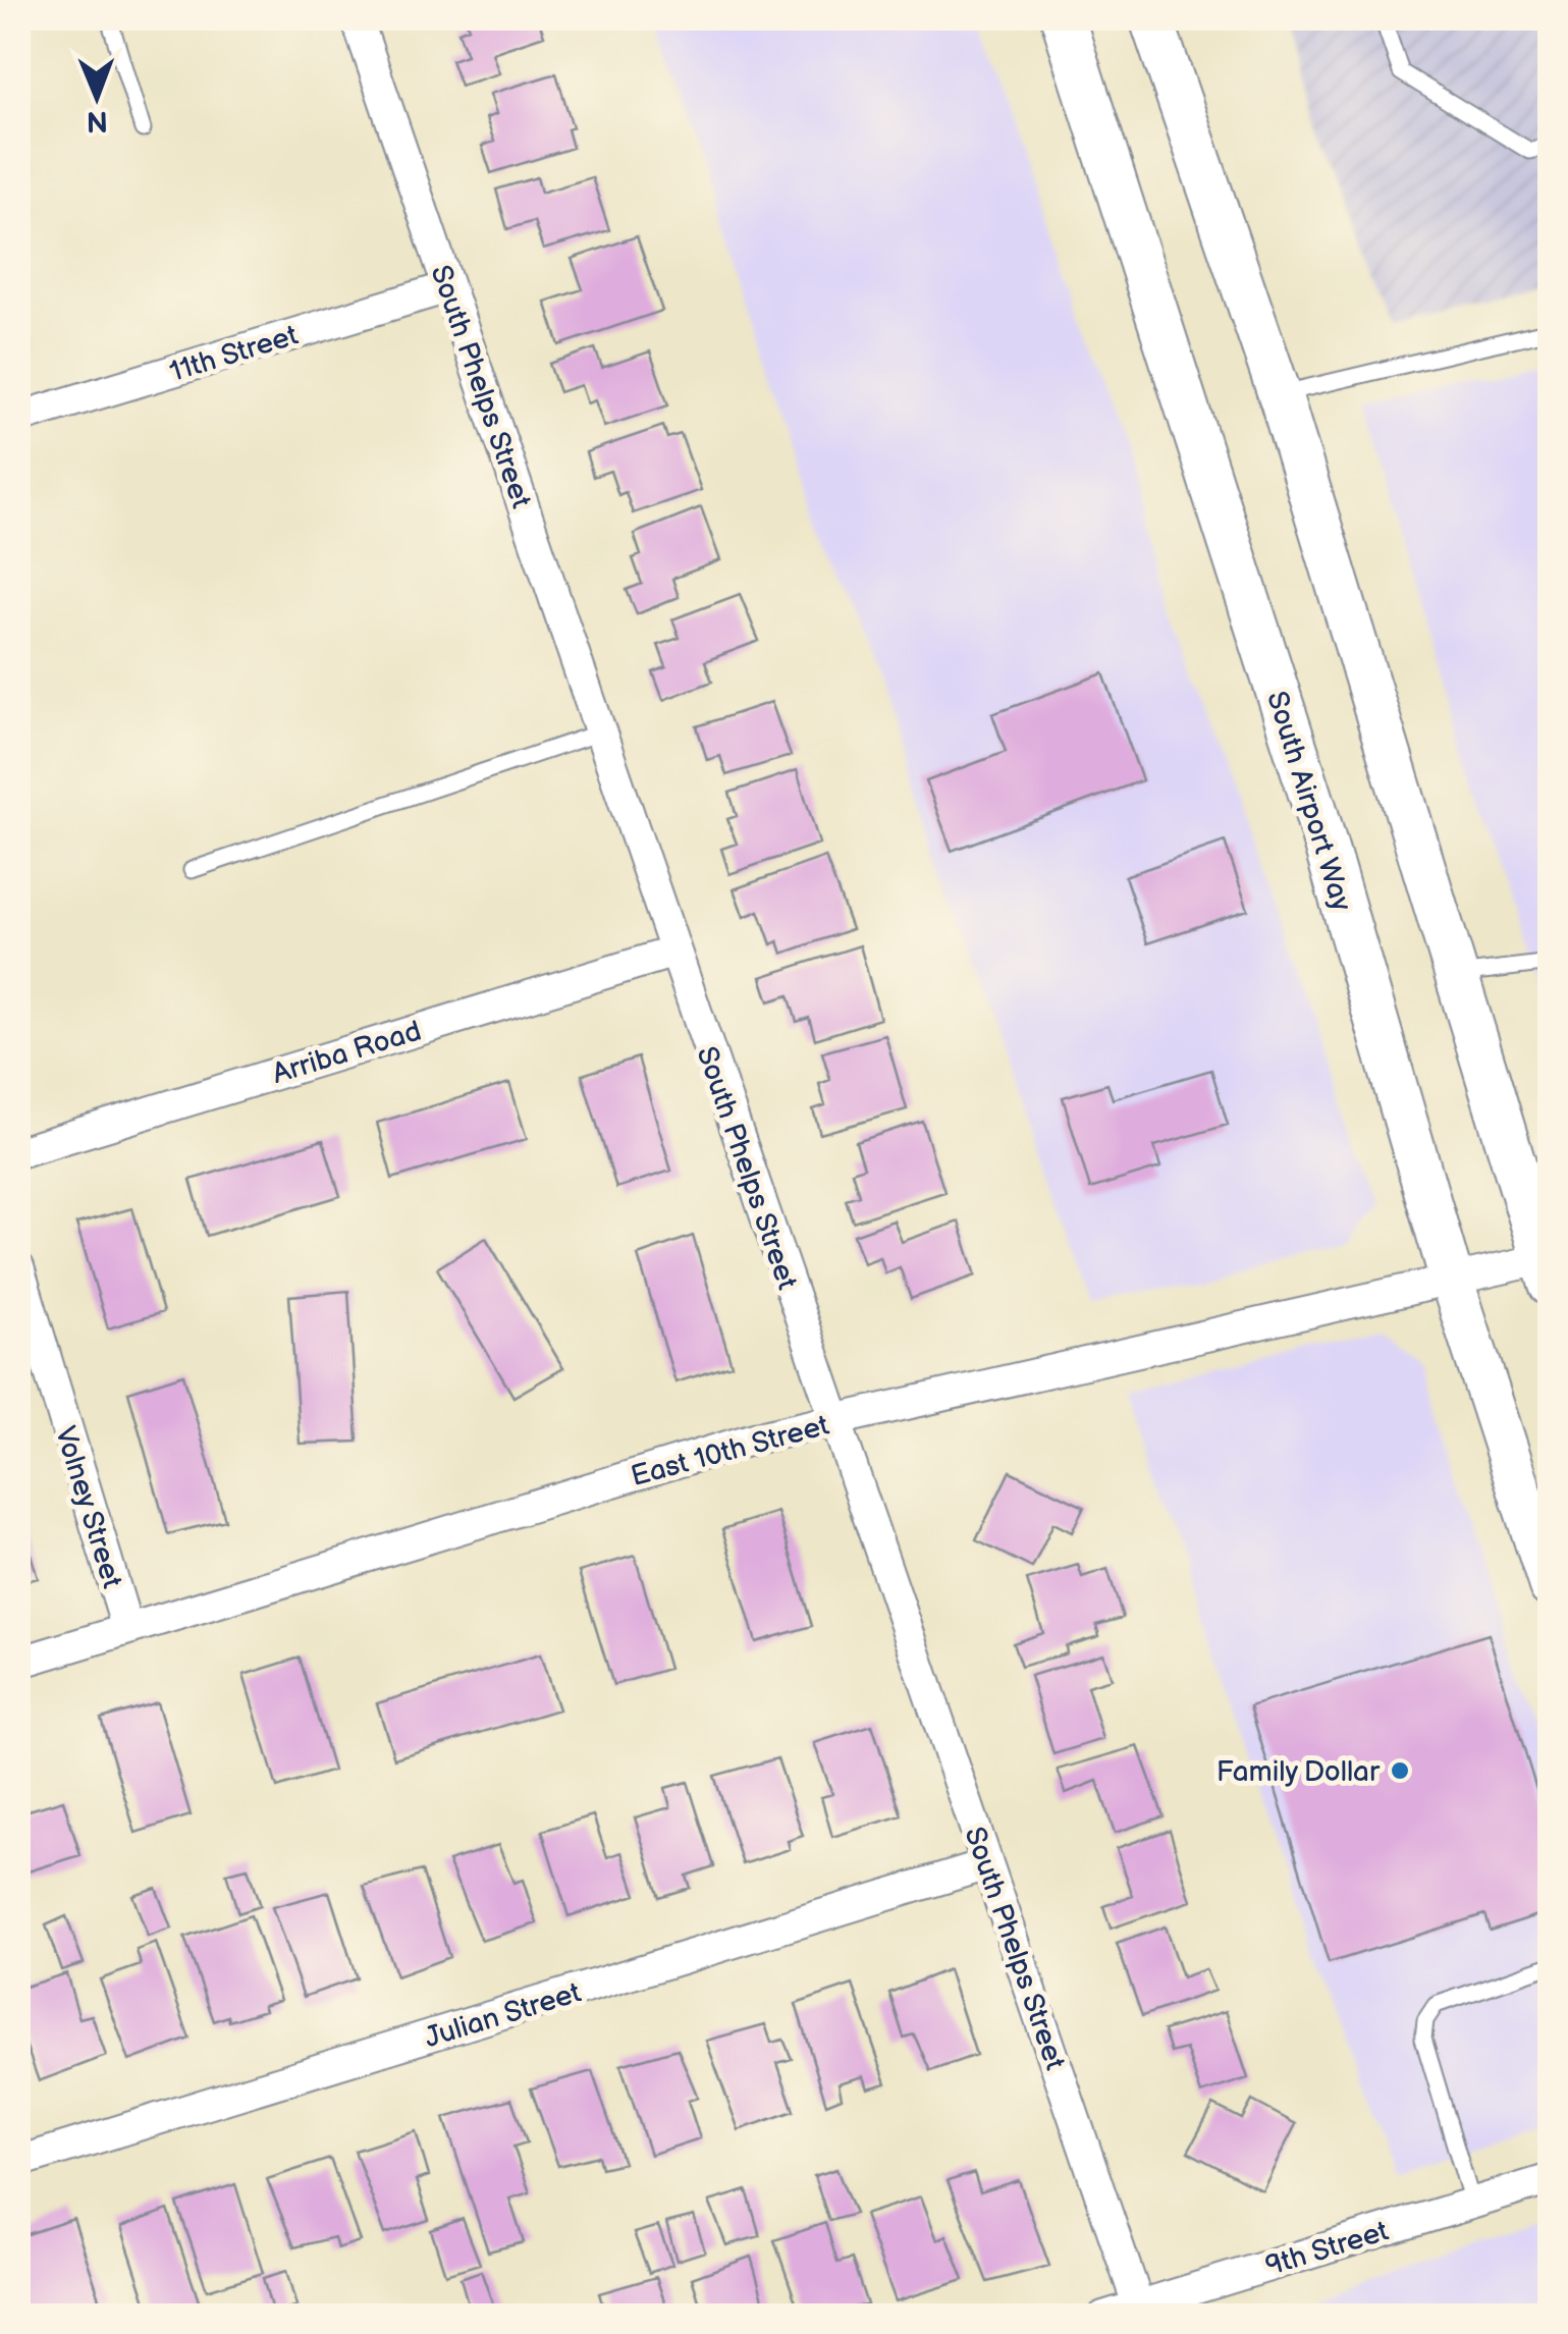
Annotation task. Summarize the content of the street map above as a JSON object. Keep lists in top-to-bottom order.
{
  "streets": {
    "main road": ["South Airport Way"],
    "street": [
      "11th Street",
      "South Phelps Street",
      "Arriba Road",
      "East 10th Street",
      "Volney Street",
      "Julian Street",
      "9th Street"
    ]
  },
  "crossings": [
    ["11th Street", "South Phelps Street"],
    ["South Phelps Street", "Arriba Road"],
    ["South Phelps Street", "East 10th Street"],
    ["South Phelps Street", "Julian Street"],
    ["South Phelps Street", "9th Street"],
    ["South Airport Way", "East 10th Street"],
    ["East 10th Street", "Volney Street"]
  ],
  "places": ["Family Dollar"],
  "north": "bottom"
}
